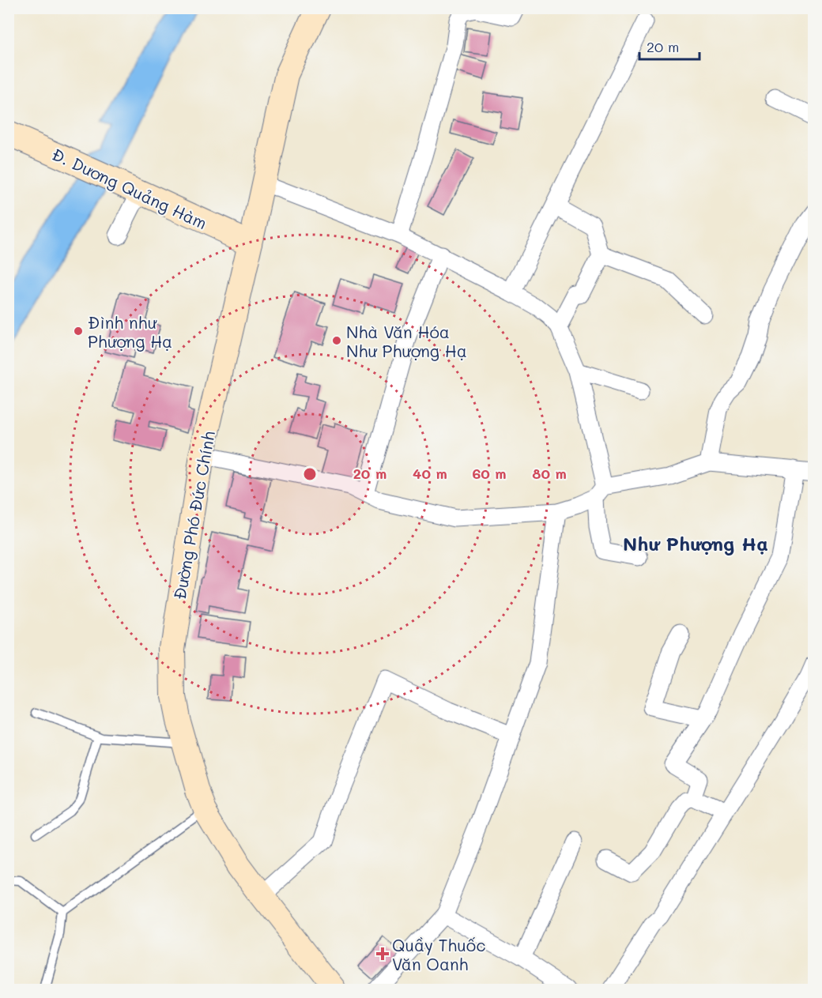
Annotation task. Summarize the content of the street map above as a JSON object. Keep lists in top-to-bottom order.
{
  "streets": {
    "main road": ["Đ. Dương Quảng Hàm", "Đường Phó Đức Chính"]
  },
  "crossings": [
    ["Đ. Dương Quảng Hàm", "Đường Phó Đức Chính"]
  ],
  "districts": ["Như Phượng Hạ"],
  "places": {
    "other": ["Đình như Phượng Hạ", "Nhà Văn Hóa Như Phượng Hạ"],
    "health": ["Quầy Thuốc Văn Oanh"]
  },
  "scale_bar": "20 m",
  "rings": [
    "20 m",
    "40 m",
    "60 m",
    "80 m"
  ]
}
